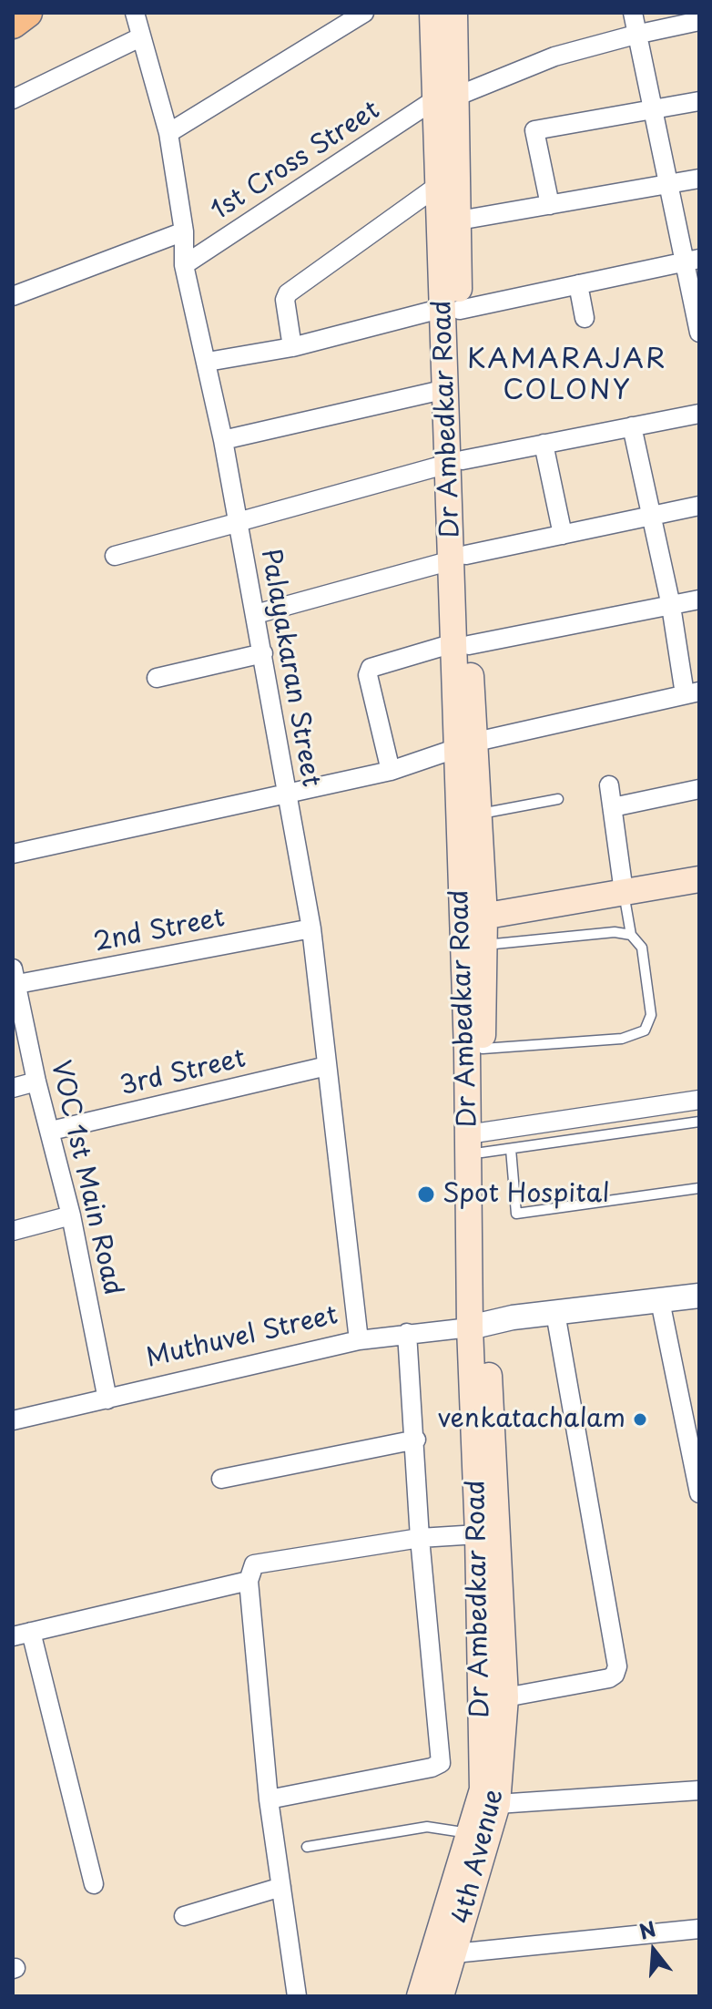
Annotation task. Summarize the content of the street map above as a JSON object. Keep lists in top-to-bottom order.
{
  "streets": {
    "main road": ["Dr Ambedkar Road", "4th Avenue"],
    "street": [
      "1st Cross Street",
      "Palayakaran Street",
      "2nd Street",
      "3rd Street",
      "VOC 1st Main Road",
      "Muthuvel Street"
    ]
  },
  "crossings": [
    ["1st Cross Street", "Dr Ambedkar Road"],
    ["1st Cross Street", "Palayakaran Street"],
    ["Dr Ambedkar Road", "Muthuvel Street"],
    ["Dr Ambedkar Road", "4th Avenue"],
    ["Palayakaran Street", "2nd Street"],
    ["Palayakaran Street", "3rd Street"],
    ["Palayakaran Street", "Muthuvel Street"],
    ["2nd Street", "VOC 1st Main Road"],
    ["3rd Street", "VOC 1st Main Road"],
    ["VOC 1st Main Road", "Muthuvel Street"],
    ["Muthuvel Street", "4th Avenue"]
  ],
  "districts": ["KAMARAJAR COLONY"],
  "places": ["Spot Hospital", "venkatachalam"],
  "north": "top"
}
